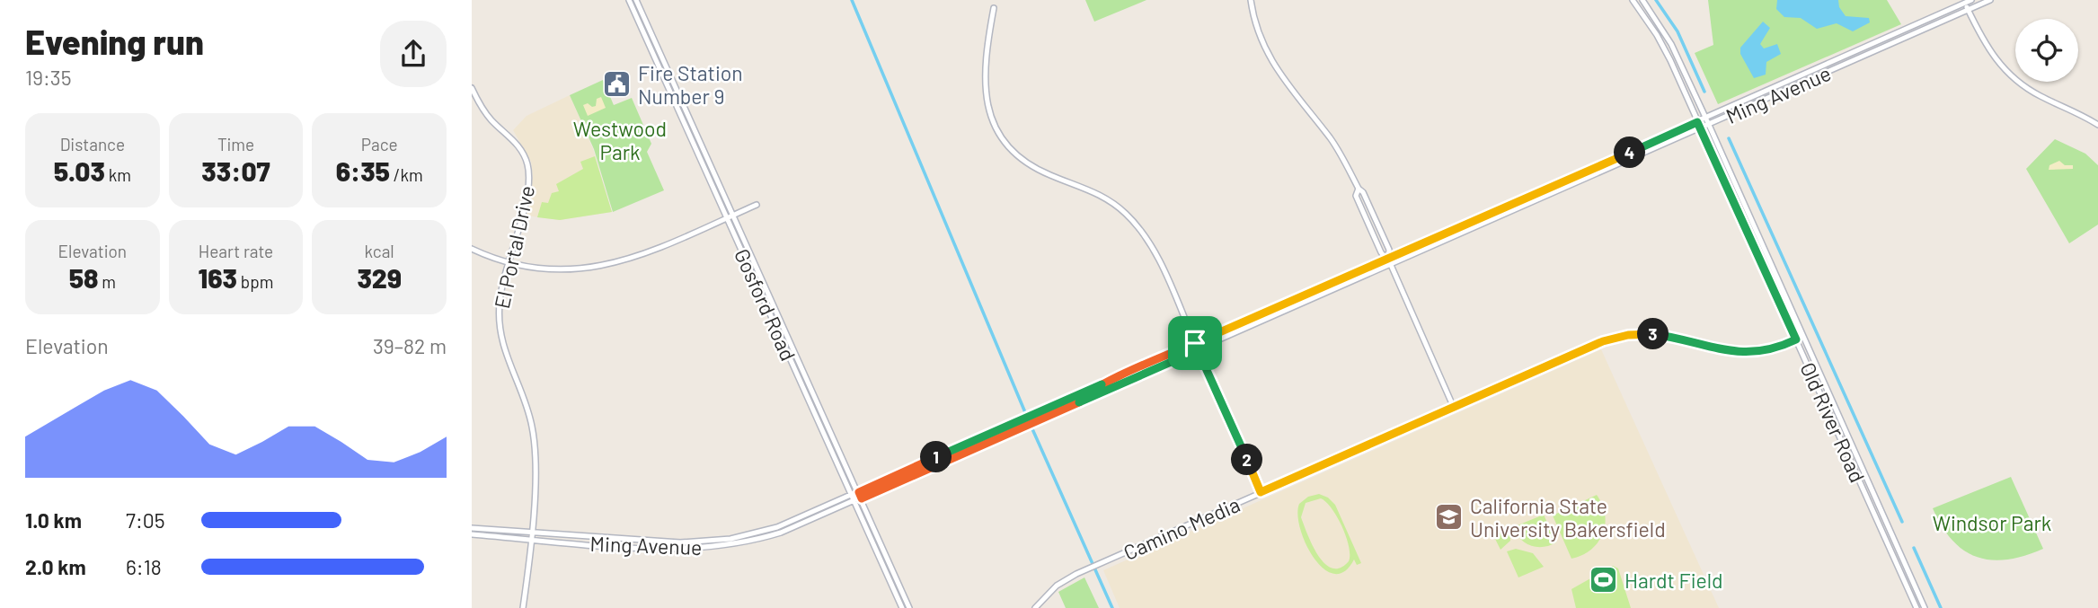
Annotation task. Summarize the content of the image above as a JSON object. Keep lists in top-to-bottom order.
{
  "streets": {
    "main road": [
      "Ming Avenue",
      "El Portal Drive",
      "Gosford Road",
      "Old River Road",
      "Camino Media"
    ]
  },
  "crossings": [
    ["Ming Avenue", "El Portal Drive"],
    ["Ming Avenue", "Gosford Road"],
    ["Ming Avenue", "Old River Road"],
    ["Old River Road", "Camino Media"]
  ],
  "parks": ["Westwood Park", "Windsor Park"],
  "places": {
    "public building": ["Fire Station Number 9"],
    "school or university": ["California State University Bakersfield"],
    "sports": ["Hardt Field"]
  },
  "page": {
    "heading": ["Evening run", "19:35"],
    "stats": [
      ["Distance", "5.03 km"],
      ["Time", "33:07"],
      ["Pace", "6:35 /km"],
      ["Elevation", "58 m"],
      ["Heart rate", "163 bpm"],
      ["kcal", "329"]
    ],
    "pins": [
      "4",
      "3",
      "1",
      "2"
    ],
    "chart": ["Elevation", "39–82 m"],
    "list": [
      {
        "name": "1.0 km",
        "note": "7:05"
      },
      {
        "name": "2.0 km",
        "note": "6:18"
      }
    ]
  }
}
